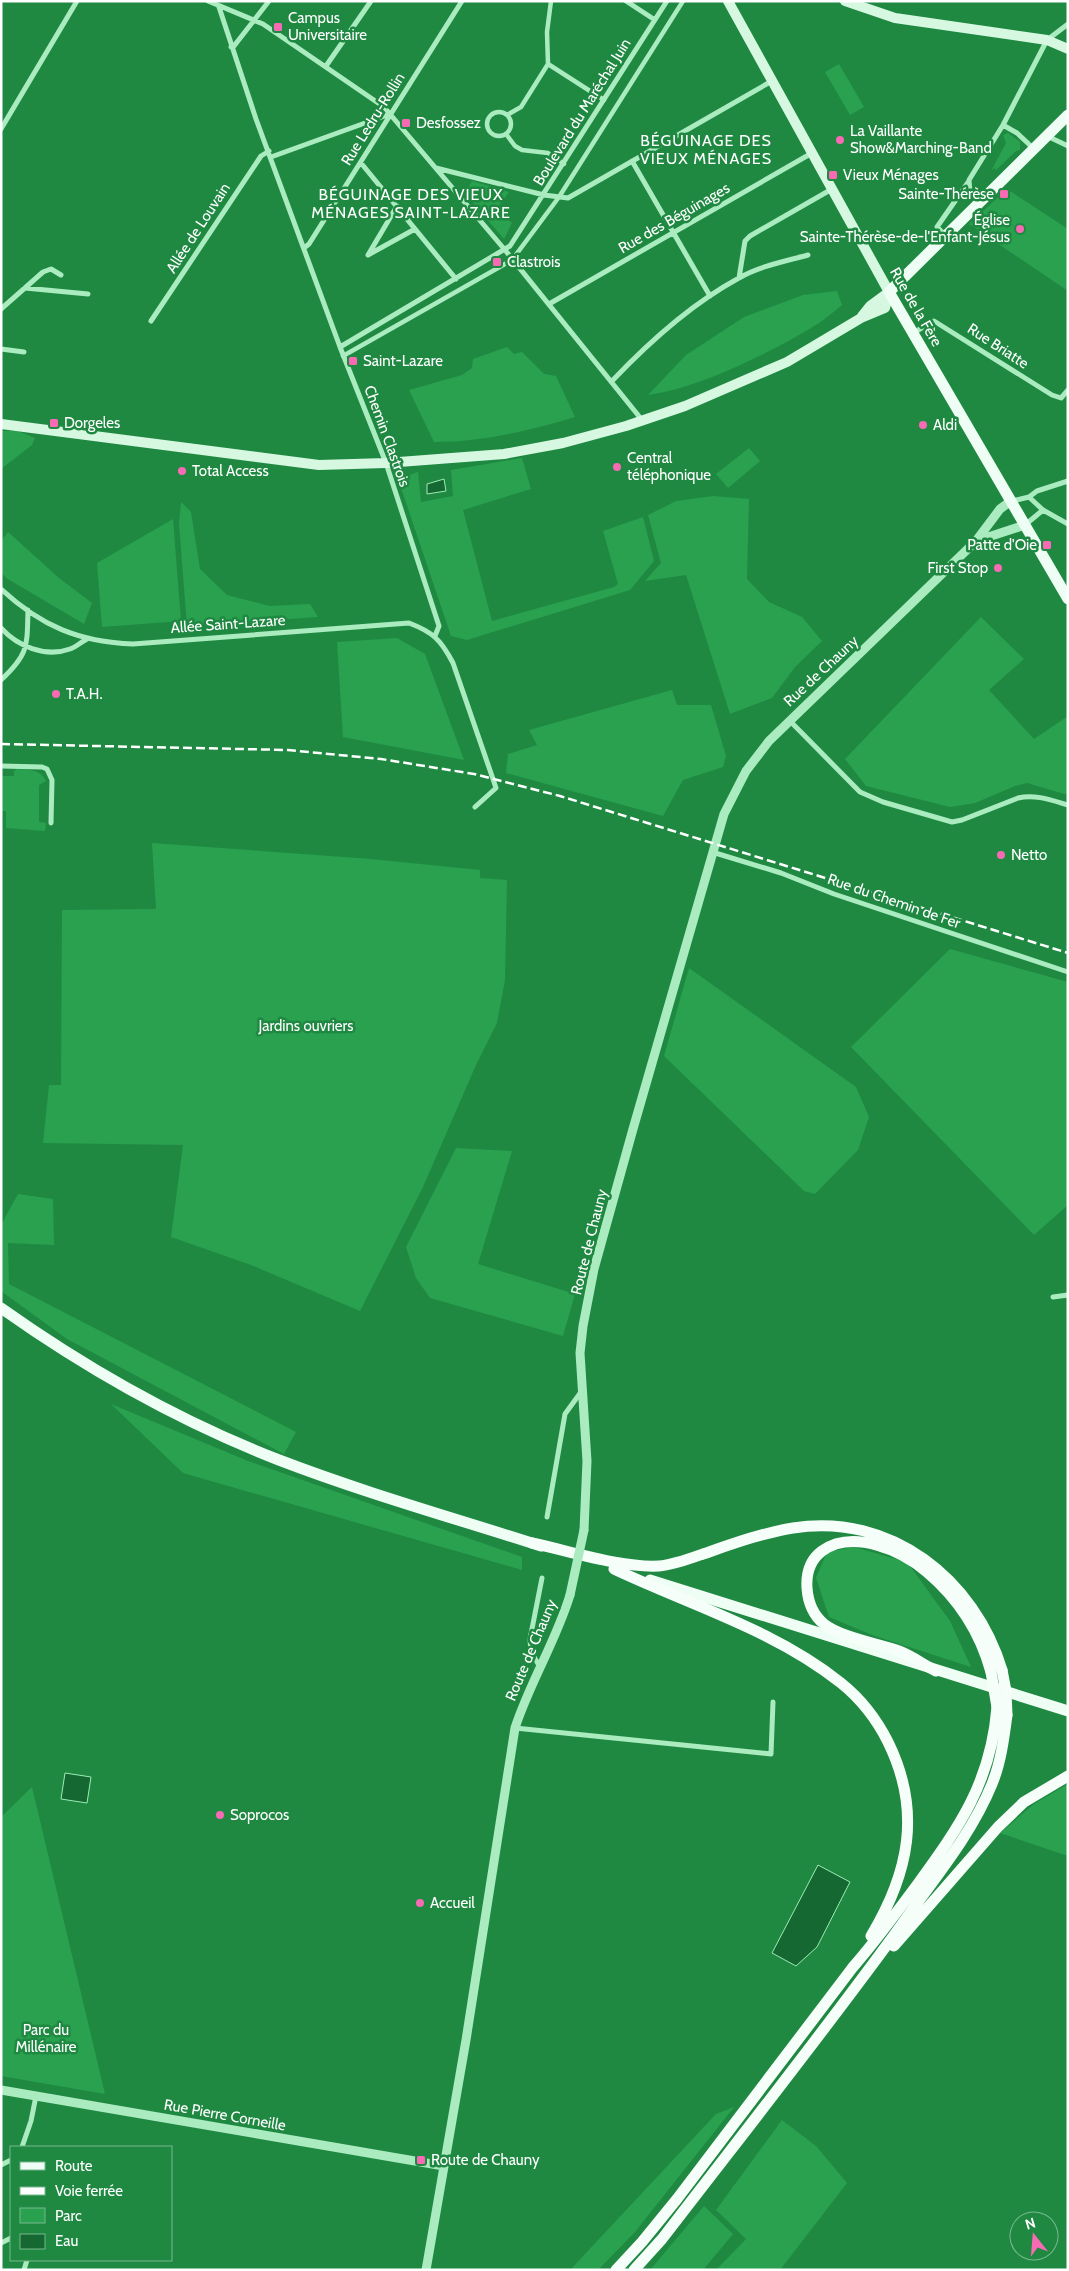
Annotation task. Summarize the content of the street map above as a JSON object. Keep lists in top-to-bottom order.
{
  "streets": {
    "main road": ["Rue de la Fère"],
    "street": [
      "Boulevard du Maréchal Juin",
      "Rue Ledru-Rollin",
      "Rue des Béguinages",
      "Allée de Louvain",
      "Rue Briatte",
      "Chemin Clastrois",
      "Allée Saint-Lazare",
      "Rue de Chauny",
      "Rue du Chemin de Fer",
      "Route de Chauny",
      "Rue Pierre Corneille"
    ]
  },
  "crossings": [
    ["Boulevard du Maréchal Juin", "Chemin Clastrois"],
    ["Rue Ledru-Rollin", "Chemin Clastrois"],
    ["Rue des Béguinages", "Rue de la Fère"],
    ["Allée de Louvain", "Chemin Clastrois"],
    ["Rue de la Fère", "Rue Briatte"],
    ["Rue de la Fère", "Rue de Chauny"],
    ["Chemin Clastrois", "Allée Saint-Lazare"],
    ["Rue de Chauny", "Rue du Chemin de Fer"],
    ["Rue de Chauny", "Route de Chauny"],
    ["Rue du Chemin de Fer", "Route de Chauny"],
    ["Route de Chauny", "Rue Pierre Corneille"]
  ],
  "districts": ["BÉGUINAGE DES VIEUX MÉNAGES", "BÉGUINAGE DES VIEUX MÉNAGES SAINT-LAZARE"],
  "parks": ["Jardins ouvriers", "Parc du Millénaire"],
  "places": {
    "transit": [
      "Campus Universitaire",
      "Desfossez",
      "Vieux Ménages",
      "Sainte-Thérèse",
      "Clastrois",
      "Saint-Lazare",
      "Dorgeles",
      "Patte d'Oie",
      "Route de Chauny"
    ],
    "other": [
      "La Vaillante Show&Marching-Band",
      "Église Sainte-Thérèse-de-l'Enfant-Jésus",
      "Aldi",
      "Central téléphonique",
      "Total Access",
      "First Stop",
      "T.A.H.",
      "Netto",
      "Soprocos",
      "Accueil"
    ]
  },
  "legend": [
    "Route",
    "Voie ferrée",
    "Parc",
    "Eau"
  ],
  "north": "top"
}
